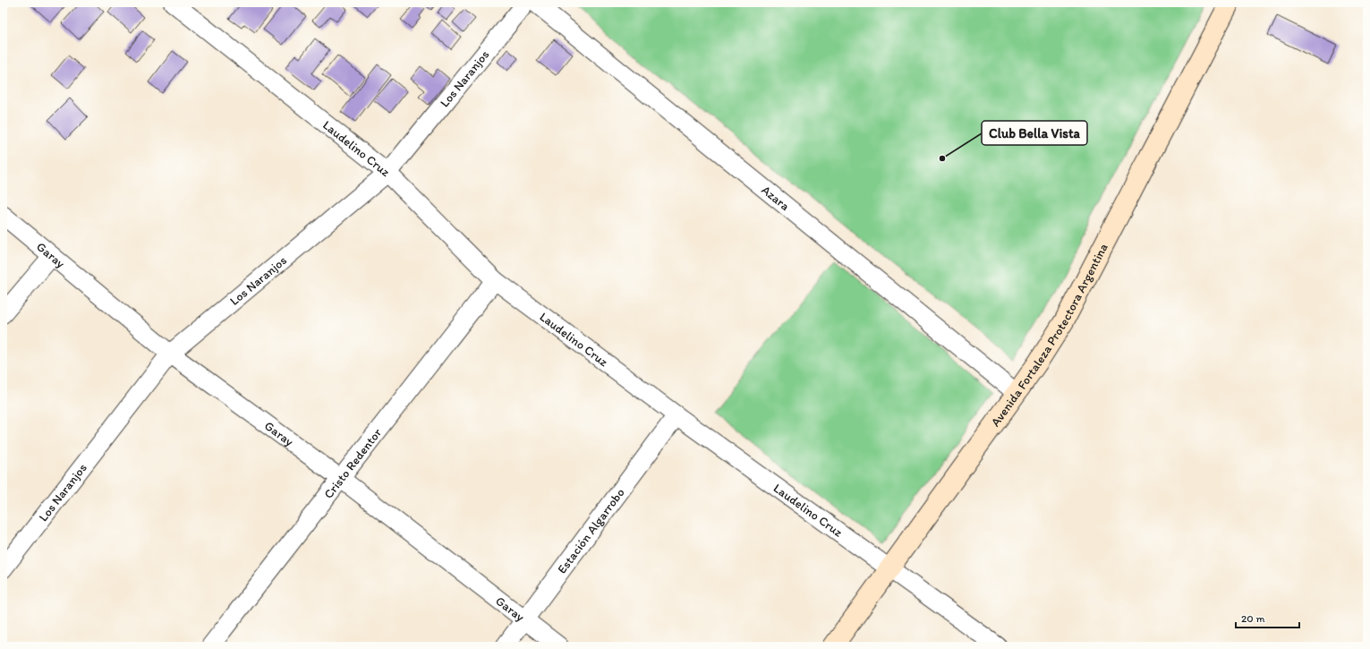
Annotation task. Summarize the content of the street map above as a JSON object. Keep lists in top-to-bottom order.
{
  "streets": {
    "main road": ["Avenida Fortaleza Protectora Argentina"],
    "street": [
      "Los Naranjos",
      "Laudelino Cruz",
      "Azara",
      "Garay",
      "Cristo Redentor",
      "Estación Algarrobo"
    ]
  },
  "crossings": [
    ["Los Naranjos", "Laudelino Cruz"],
    ["Los Naranjos", "Garay"],
    ["Laudelino Cruz", "Avenida Fortaleza Protectora Argentina"],
    ["Laudelino Cruz", "Cristo Redentor"],
    ["Laudelino Cruz", "Estación Algarrobo"],
    ["Azara", "Avenida Fortaleza Protectora Argentina"],
    ["Garay", "Cristo Redentor"],
    ["Garay", "Estación Algarrobo"]
  ],
  "places": ["Club Bella Vista"],
  "scale_bar": "20 m"
}
